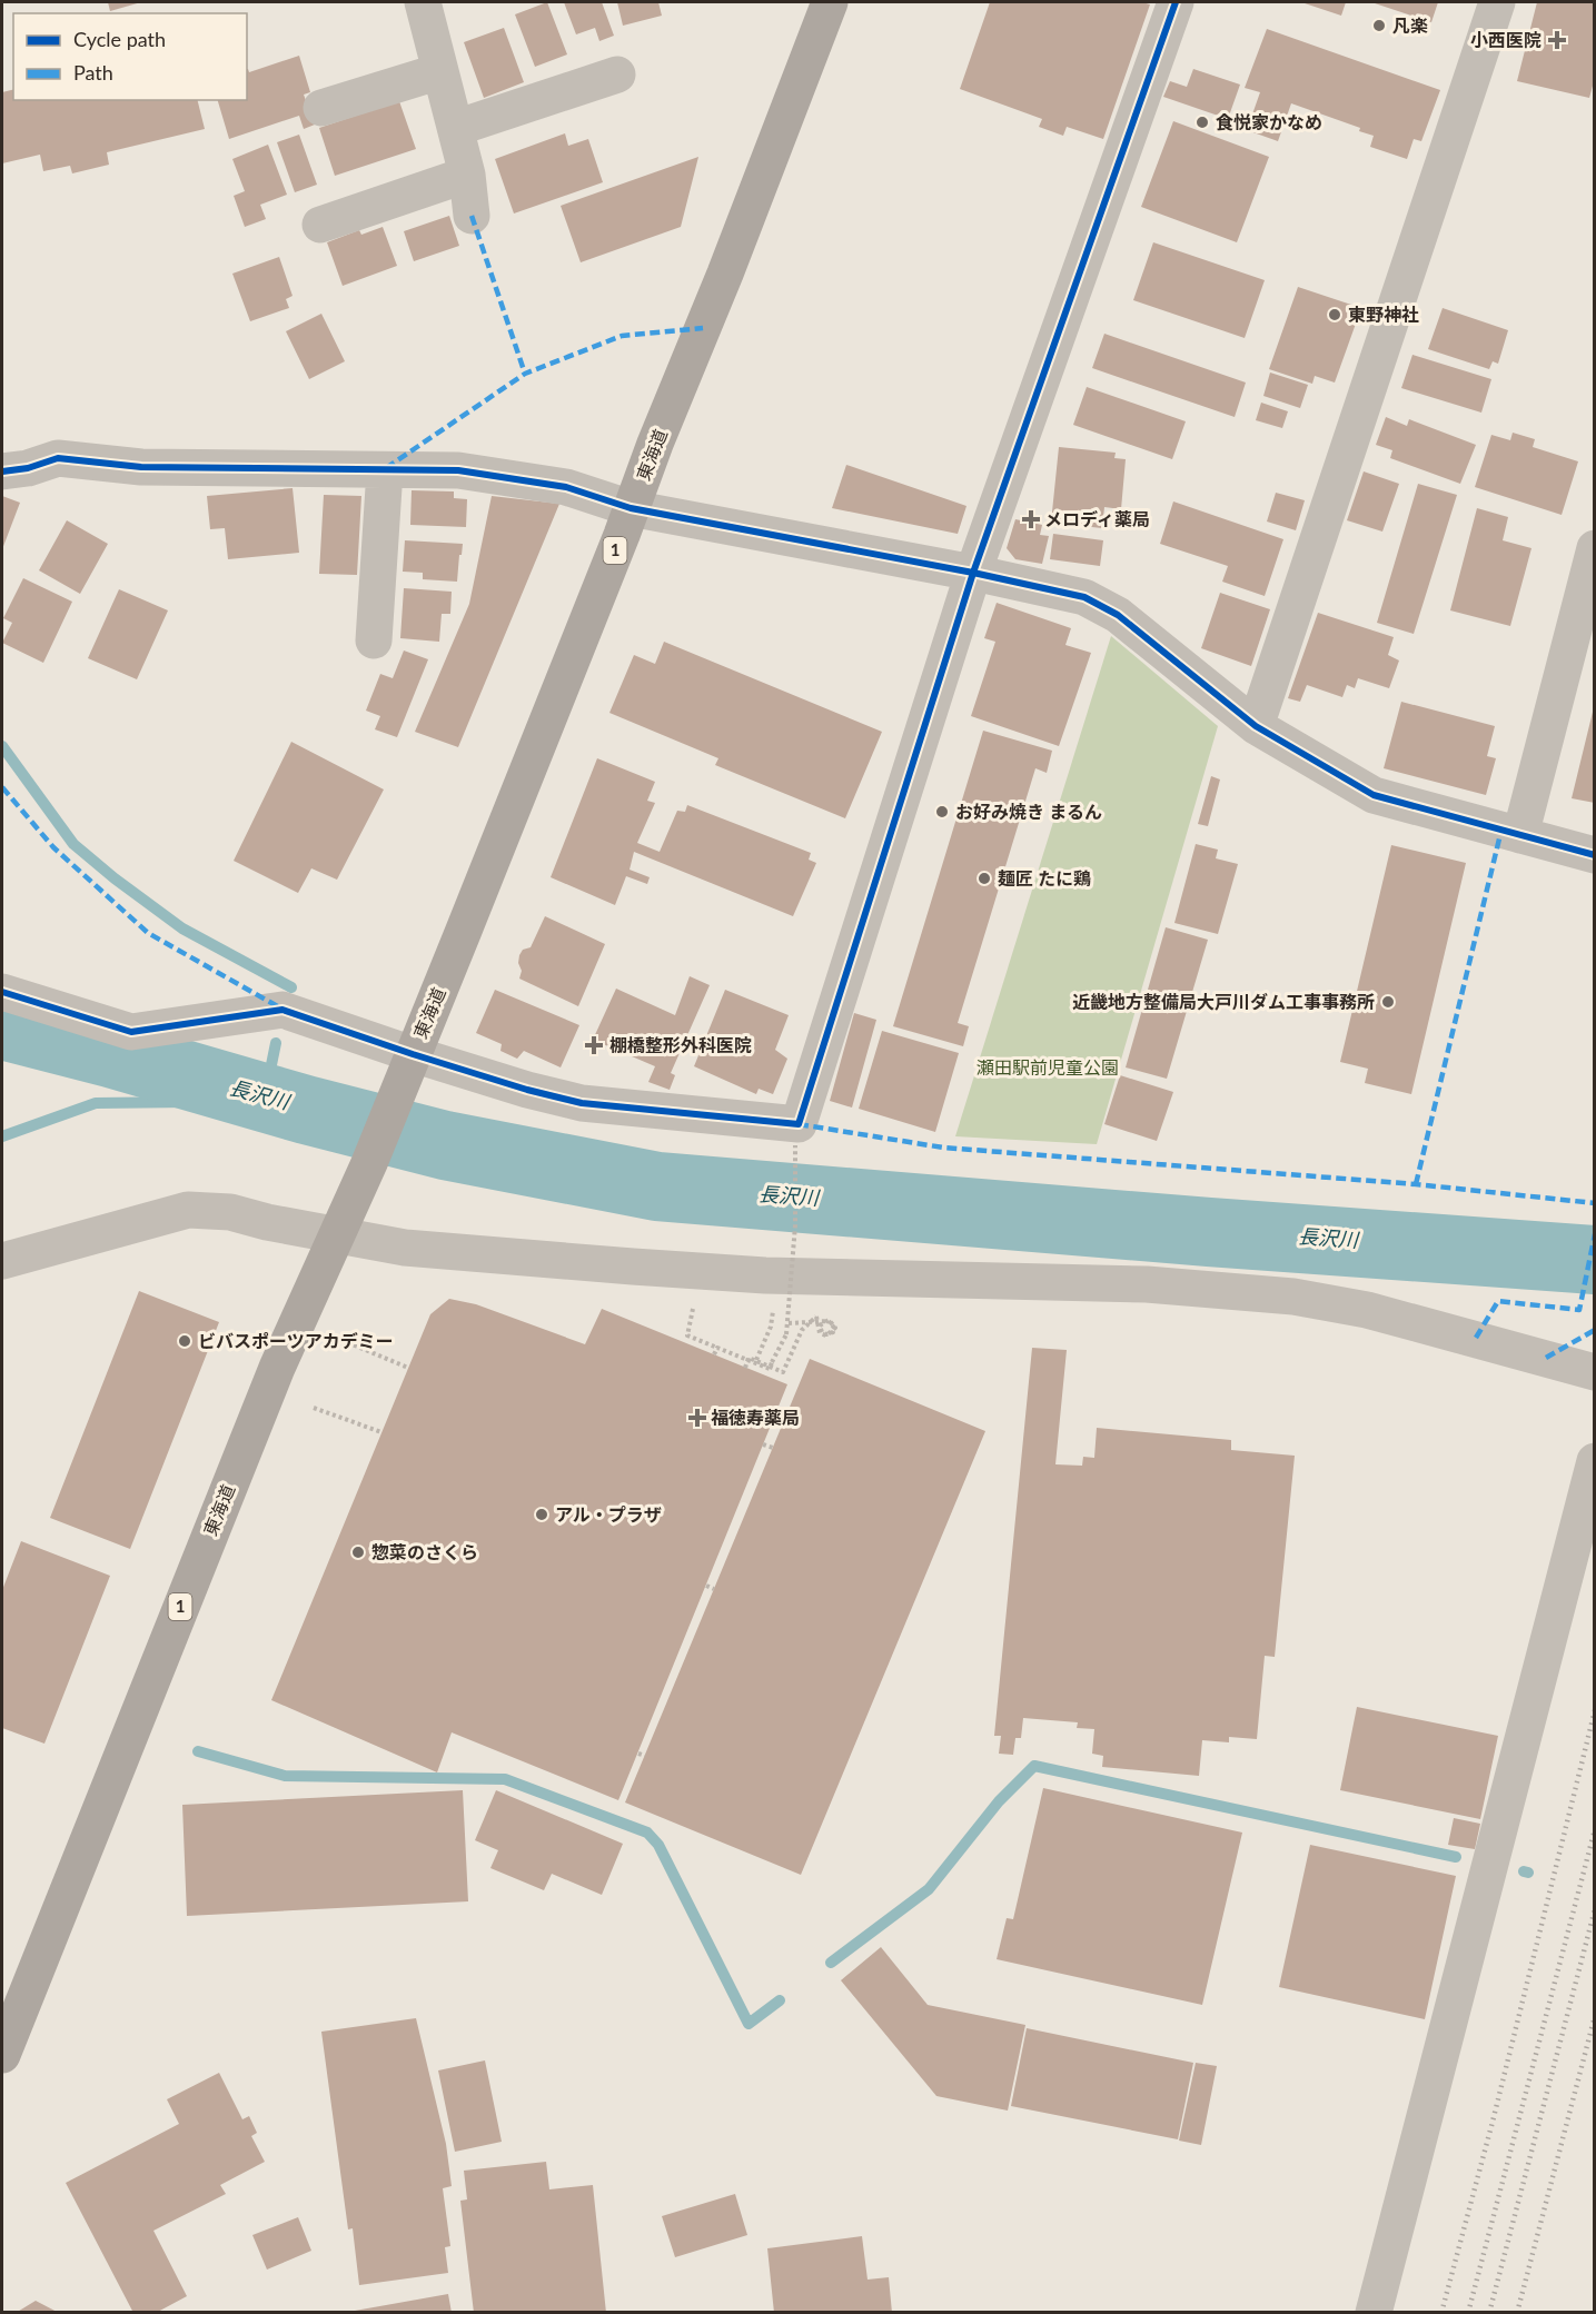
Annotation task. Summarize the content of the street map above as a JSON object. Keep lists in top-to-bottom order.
{
  "streets": {
    "highway": ["東海道", "1"]
  },
  "water": ["長沢川"],
  "parks": ["瀬田駅前児童公園"],
  "places": {
    "other": [
      "凡楽",
      "食悦家かなめ",
      "東野神社",
      "お好み焼き まるん",
      "麺匠 たに鶏",
      "近畿地方整備局大戸川ダム工事事務所",
      "ビバスポーツアカデミー",
      "アル・プラザ",
      "惣菜のさくら"
    ],
    "health": [
      "小西医院",
      "メロディ薬局",
      "棚橋整形外科医院",
      "福徳寿薬局"
    ]
  },
  "legend": ["Cycle path", "Path"]
}
